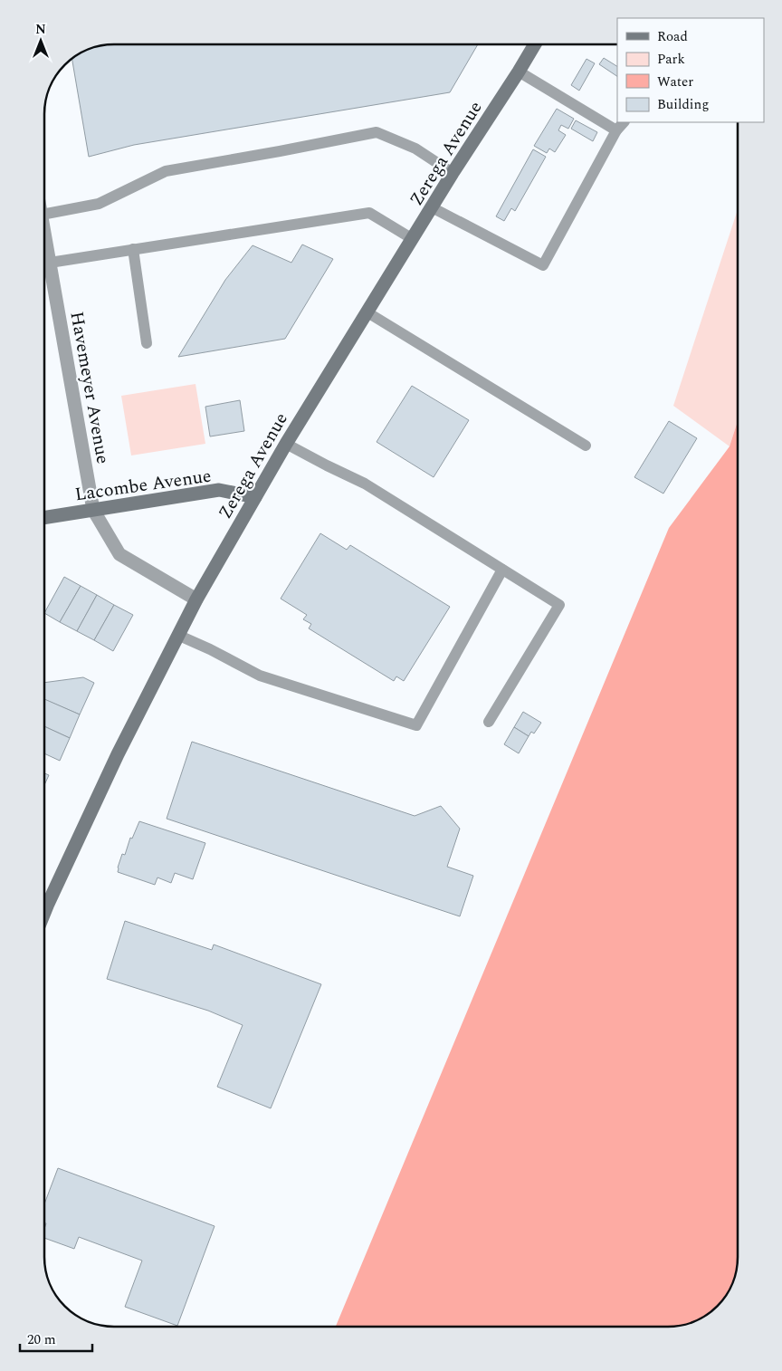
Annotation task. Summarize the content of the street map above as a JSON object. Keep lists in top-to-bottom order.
{
  "streets": {
    "main road": ["Zerega Avenue", "Lacombe Avenue"],
    "street": ["Havemeyer Avenue"]
  },
  "crossings": [
    ["Zerega Avenue", "Havemeyer Avenue"],
    ["Zerega Avenue", "Lacombe Avenue"],
    ["Havemeyer Avenue", "Lacombe Avenue"]
  ],
  "legend": [
    "Road",
    "Park",
    "Water",
    "Building"
  ],
  "scale_bar": "20 m",
  "north": "top"
}
